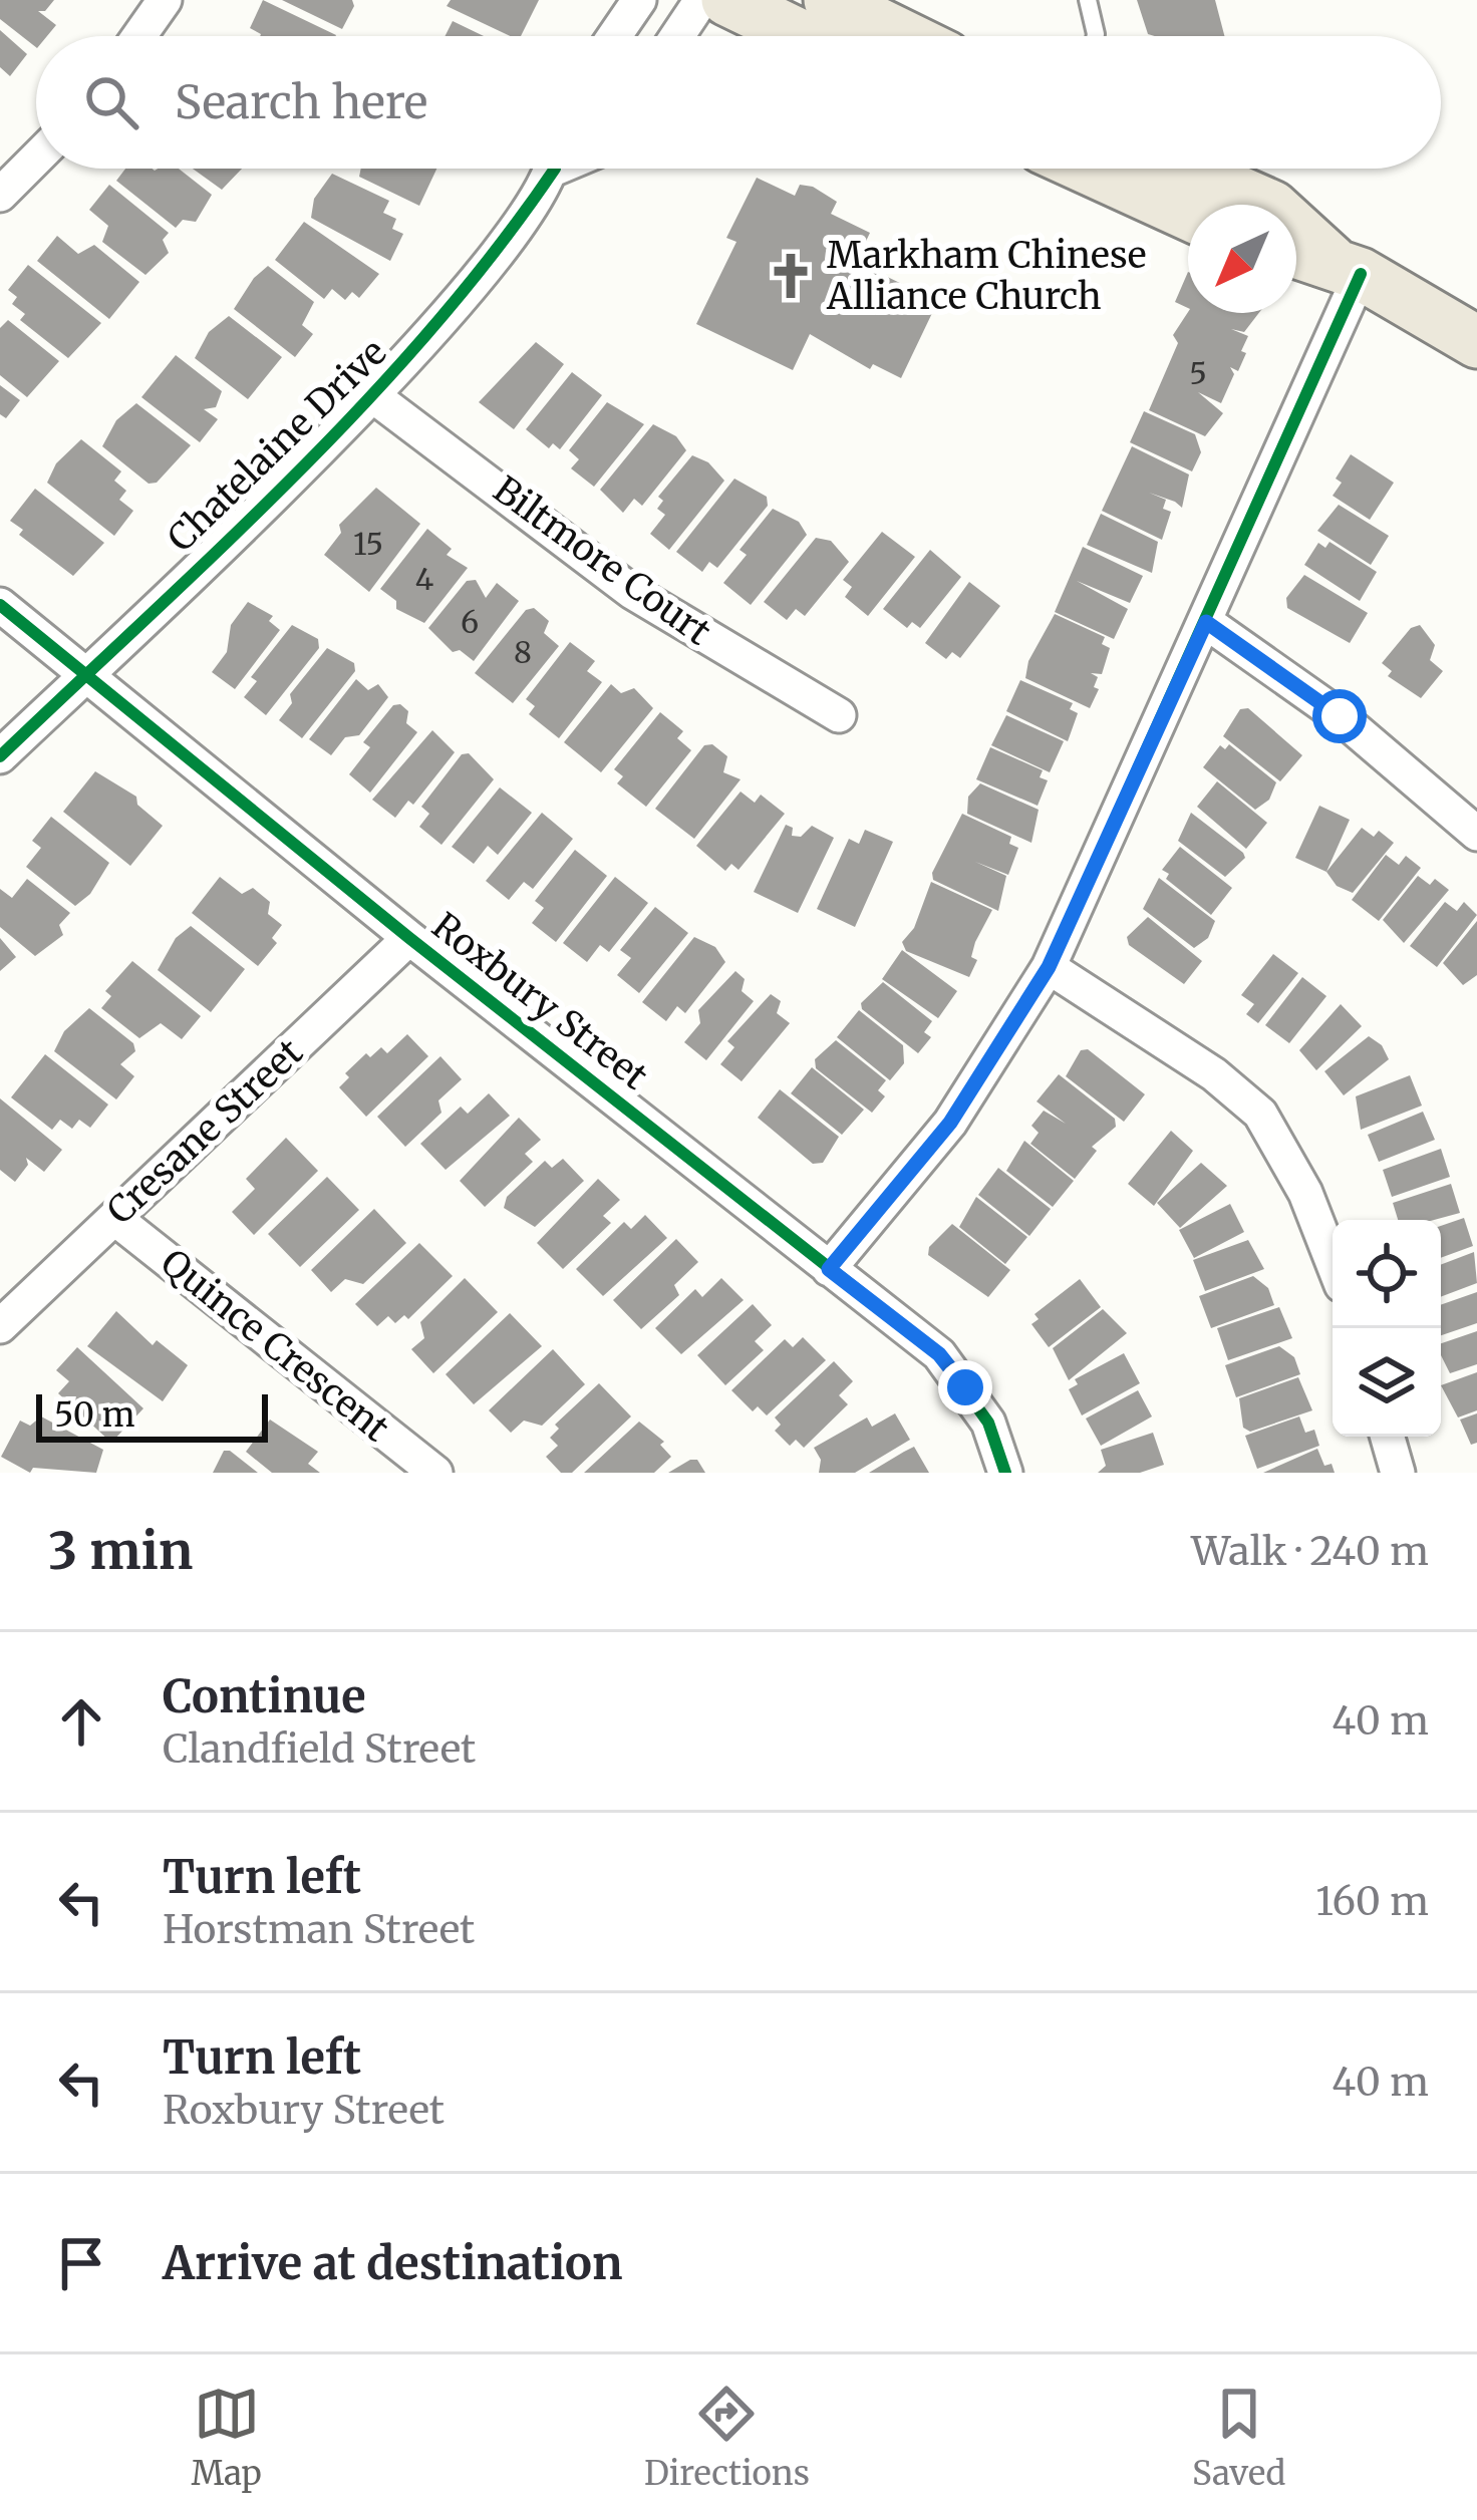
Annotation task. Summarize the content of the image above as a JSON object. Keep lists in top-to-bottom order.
{
  "streets": {
    "street": [
      "Chatelaine Drive",
      "Biltmore Court",
      "Roxbury Street",
      "Cresane Street",
      "Quince Crescent"
    ]
  },
  "crossings": [
    ["Chatelaine Drive", "Biltmore Court"],
    ["Chatelaine Drive", "Roxbury Street"],
    ["Roxbury Street", "Cresane Street"],
    ["Cresane Street", "Quince Crescent"]
  ],
  "places": {
    "church": ["Markham Chinese Alliance Church"]
  },
  "house_numbers": [
    "5",
    "15",
    "4",
    "6",
    "8"
  ],
  "scale_bar": "50 m",
  "north": "bottom left",
  "page": {
    "search": "Search here",
    "scale": "50 m",
    "heading": ["3 min", "Walk · 240 m"],
    "list": [
      ["Continue", "Clandfield Street", "40 m"],
      ["Turn left", "Horstman Street", "160 m"],
      ["Turn left", "Roxbury Street", "40 m"],
      "Arrive at destination"
    ],
    "nav": ["Map", "Directions", "Saved"]
  }
}
